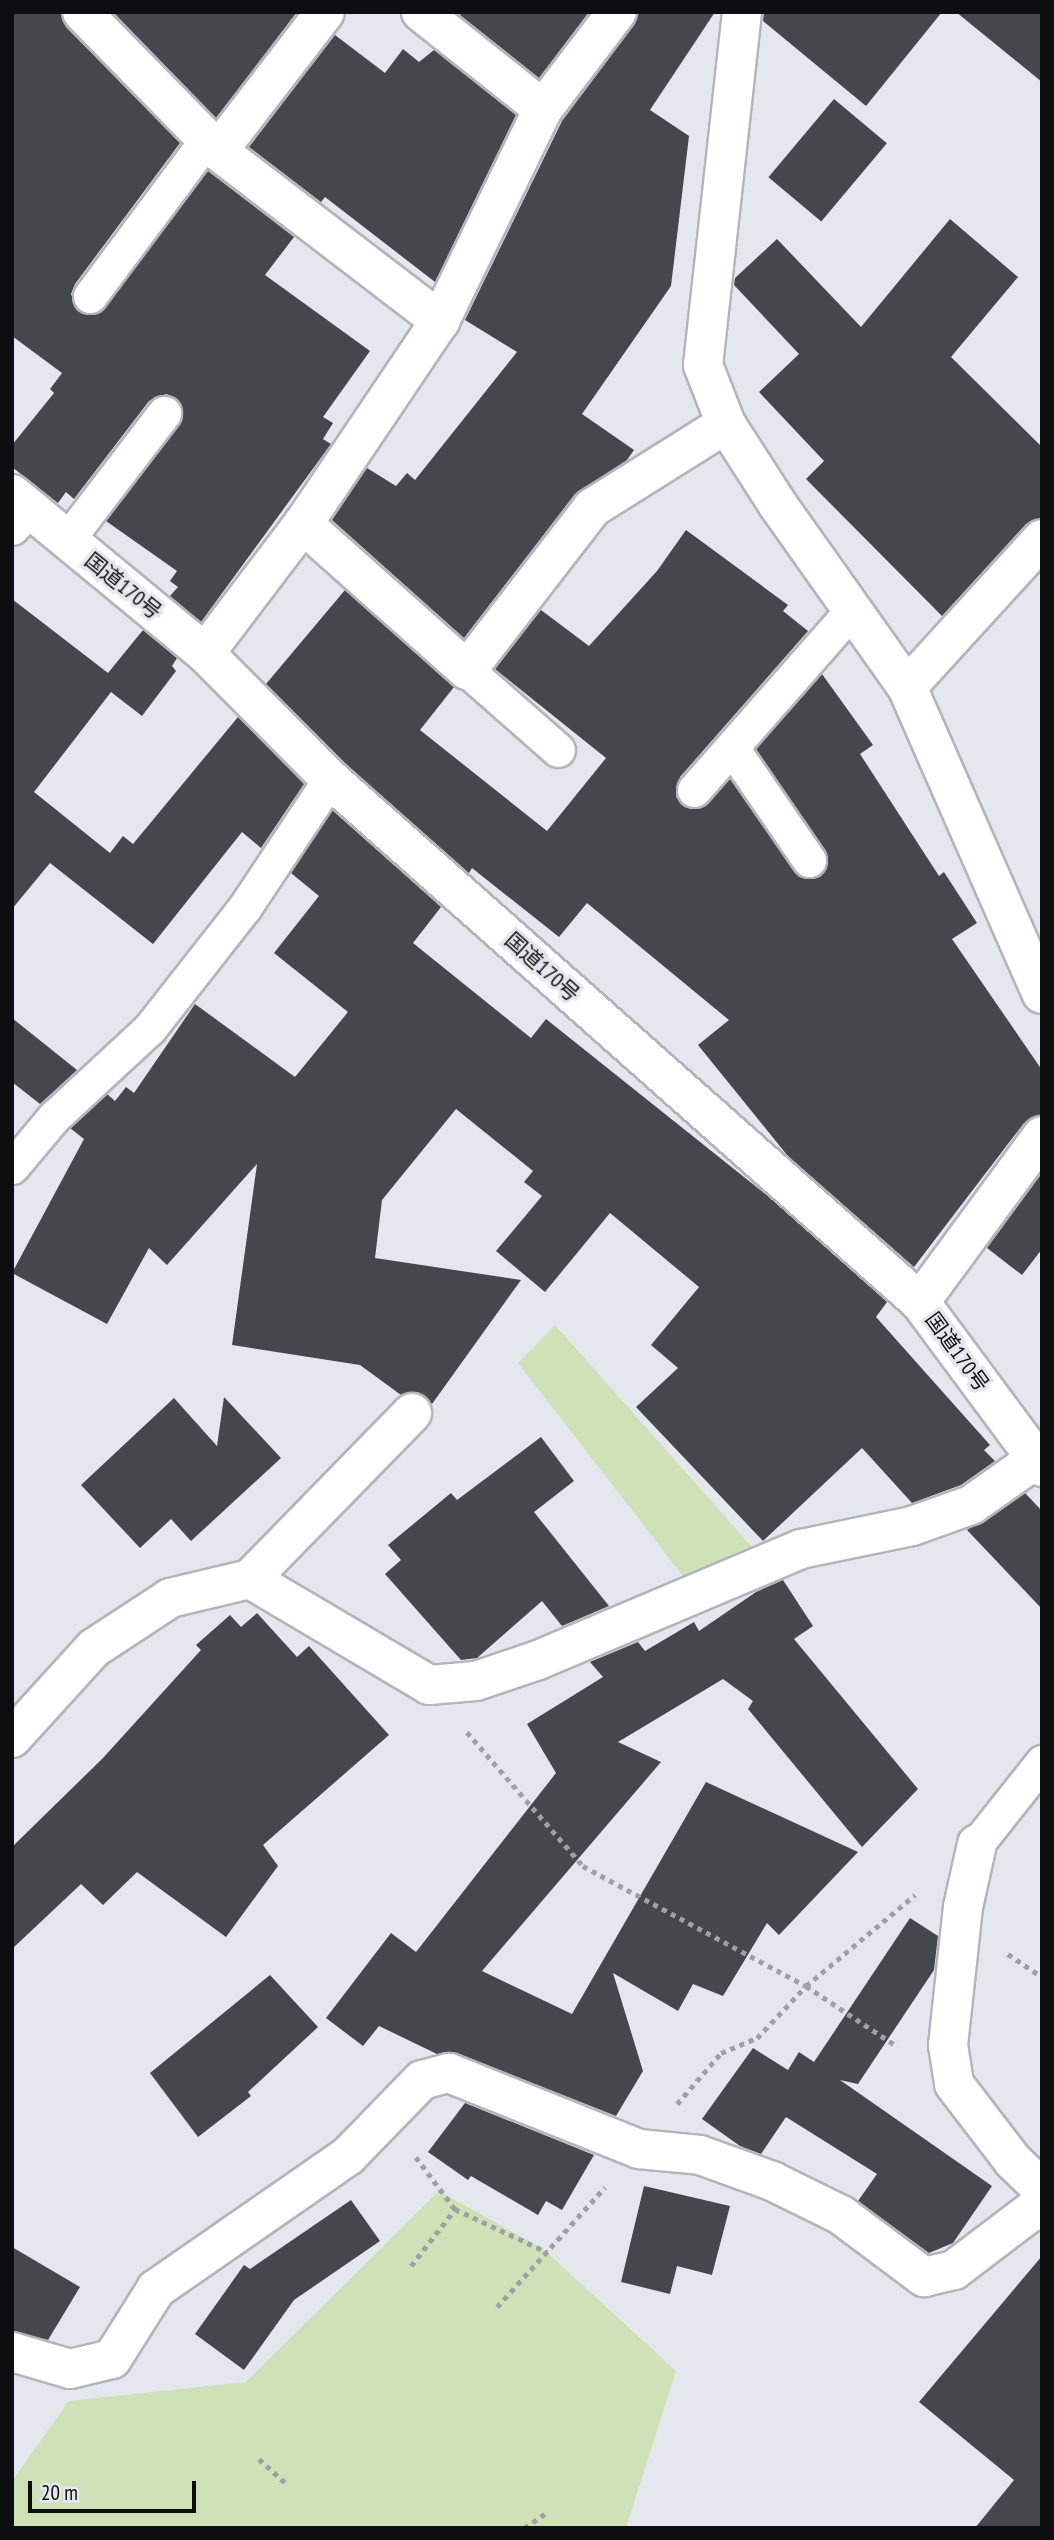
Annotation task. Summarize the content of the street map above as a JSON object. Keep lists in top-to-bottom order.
{
  "streets": {
    "main road": ["国道170号"]
  },
  "scale_bar": "20 m"
}
